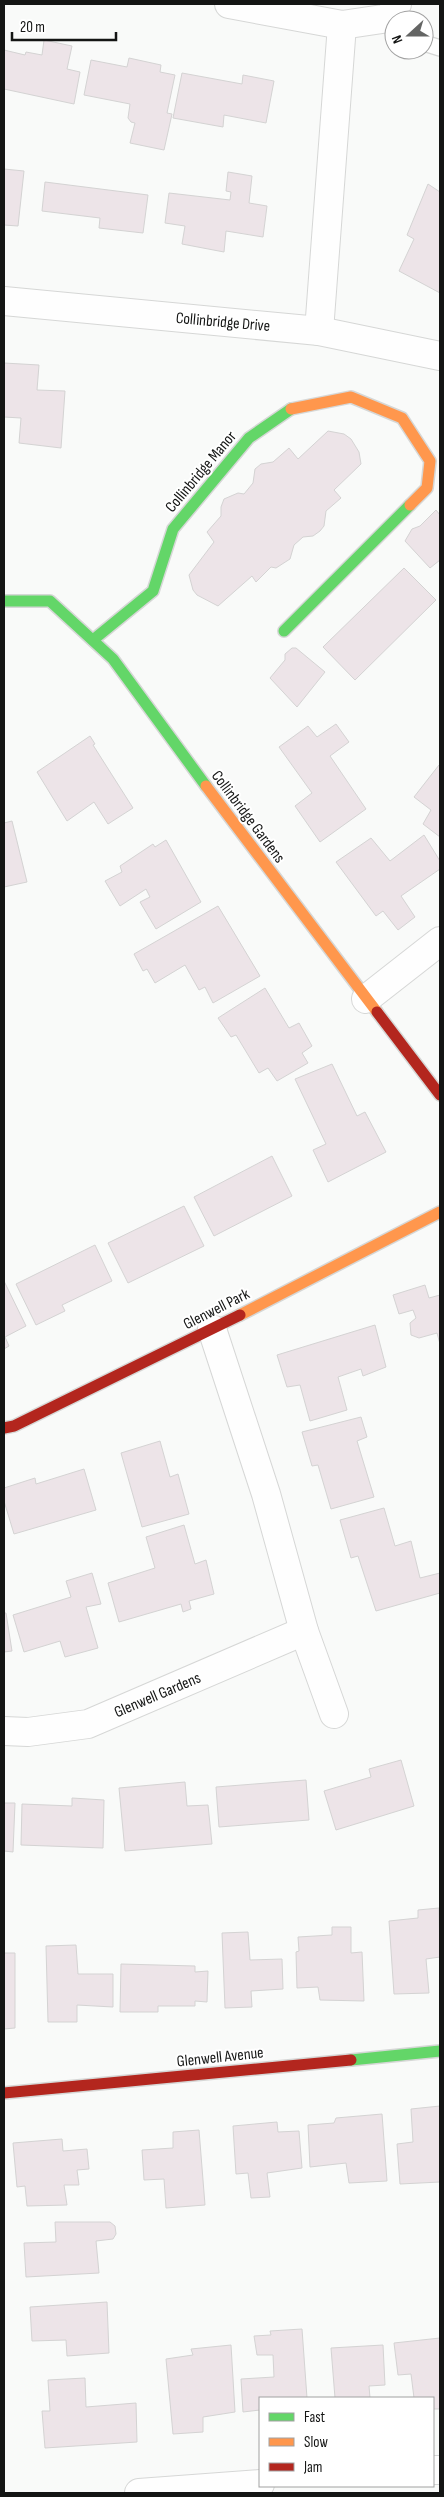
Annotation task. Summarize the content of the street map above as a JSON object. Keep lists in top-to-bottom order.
{
  "streets": {
    "street": [
      "Collinbridge Drive",
      "Collinbridge Manor",
      "Collinbridge Gardens",
      "Glenwell Park",
      "Glenwell Gardens",
      "Glenwell Avenue"
    ]
  },
  "crossings": [
    ["Collinbridge Manor", "Collinbridge Gardens"]
  ],
  "legend": ["Fast", "Slow", "Jam"],
  "scale_bar": "20 m",
  "north": "left"
}
